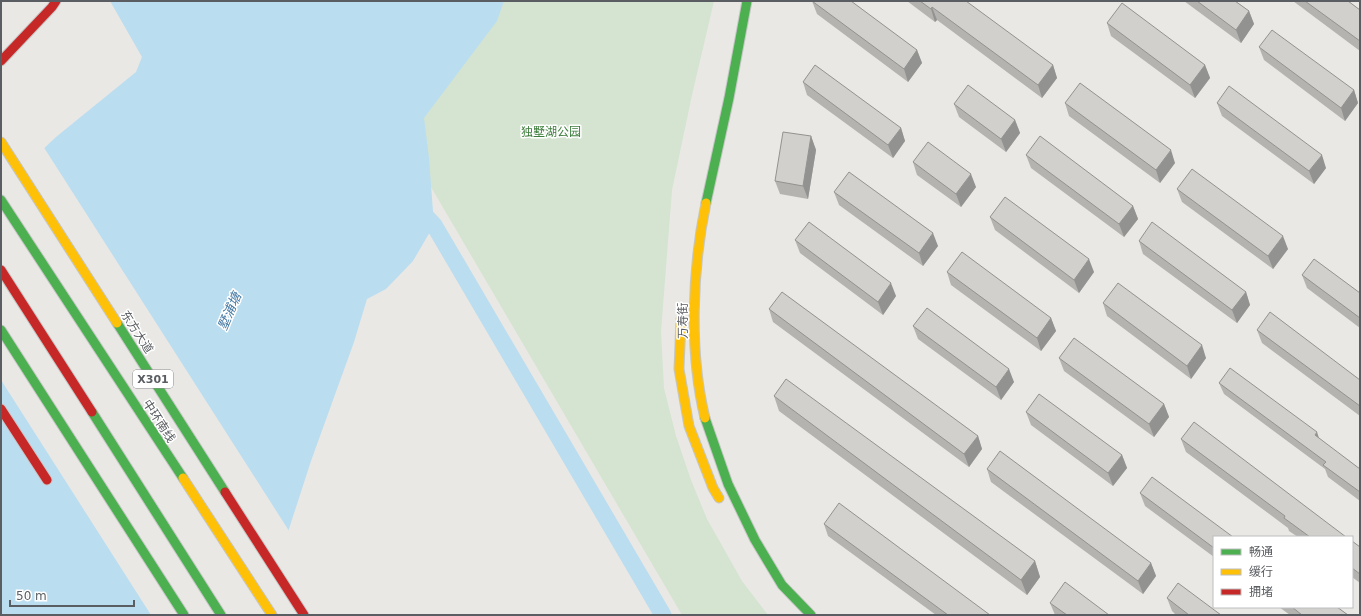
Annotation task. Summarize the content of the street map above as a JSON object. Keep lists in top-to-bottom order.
{
  "streets": {
    "main road": [
      "万寿街",
      "东方大道",
      "X301",
      "中环南线"
    ]
  },
  "water": ["墅浦塘"],
  "parks": ["独墅湖公园"],
  "legend": ["畅通", "缓行", "拥堵"],
  "scale_bar": "50 m"
}
